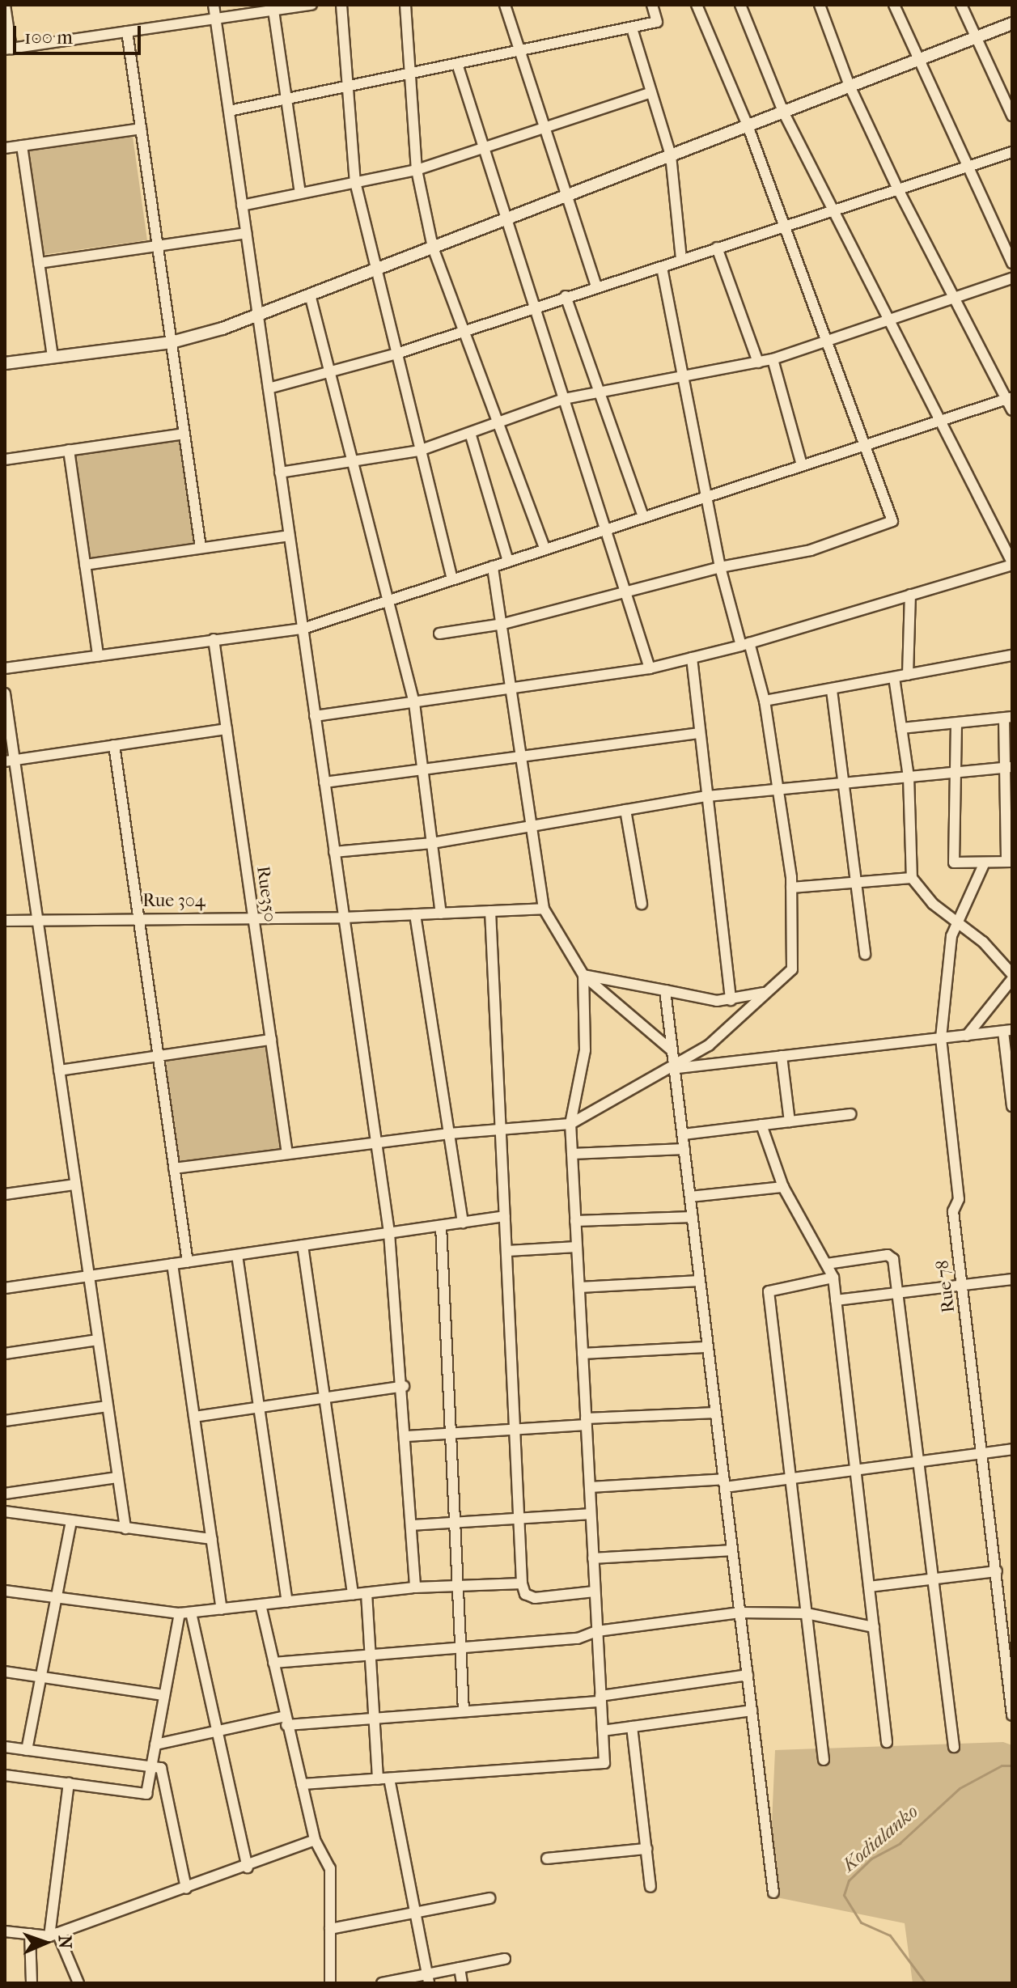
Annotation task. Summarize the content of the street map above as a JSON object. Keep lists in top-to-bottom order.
{
  "streets": {
    "street": ["Rue350", "Rue 304", "Rue 78"]
  },
  "crossings": [
    ["Rue350", "Rue 304"]
  ],
  "water": ["Kodialanko"],
  "scale_bar": "100 m",
  "north": "right"
}
